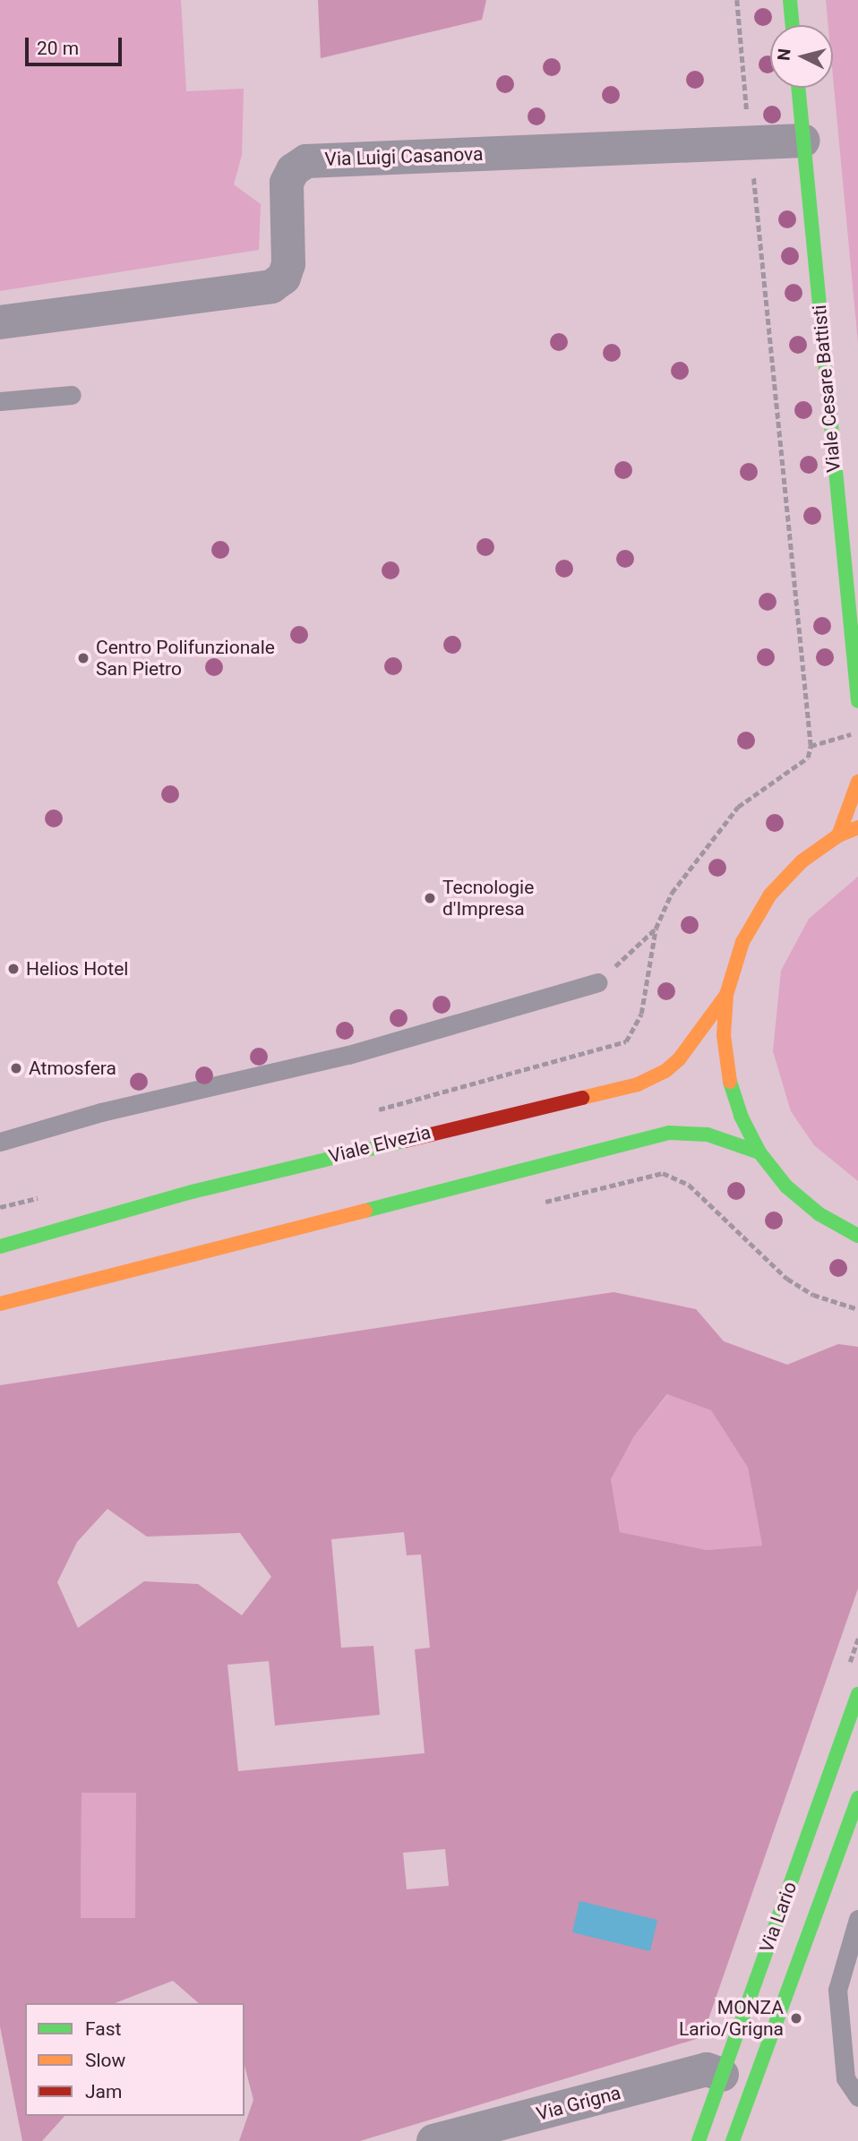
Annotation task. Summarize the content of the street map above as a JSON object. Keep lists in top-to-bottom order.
{
  "streets": {
    "main road": ["Viale Cesare Battisti", "Viale Elvezia", "Via Lario"],
    "street": ["Via Luigi Casanova", "Via Grigna"]
  },
  "crossings": [
    ["Via Luigi Casanova", "Viale Cesare Battisti"],
    ["Via Lario", "Via Grigna"]
  ],
  "places": [
    "Centro Polifunzionale San Pietro",
    "Tecnologie d'Impresa",
    "Helios Hotel",
    "Atmosfera",
    "MONZA Lario/Grigna"
  ],
  "legend": ["Fast", "Slow", "Jam"],
  "scale_bar": "20 m",
  "north": "left"
}
